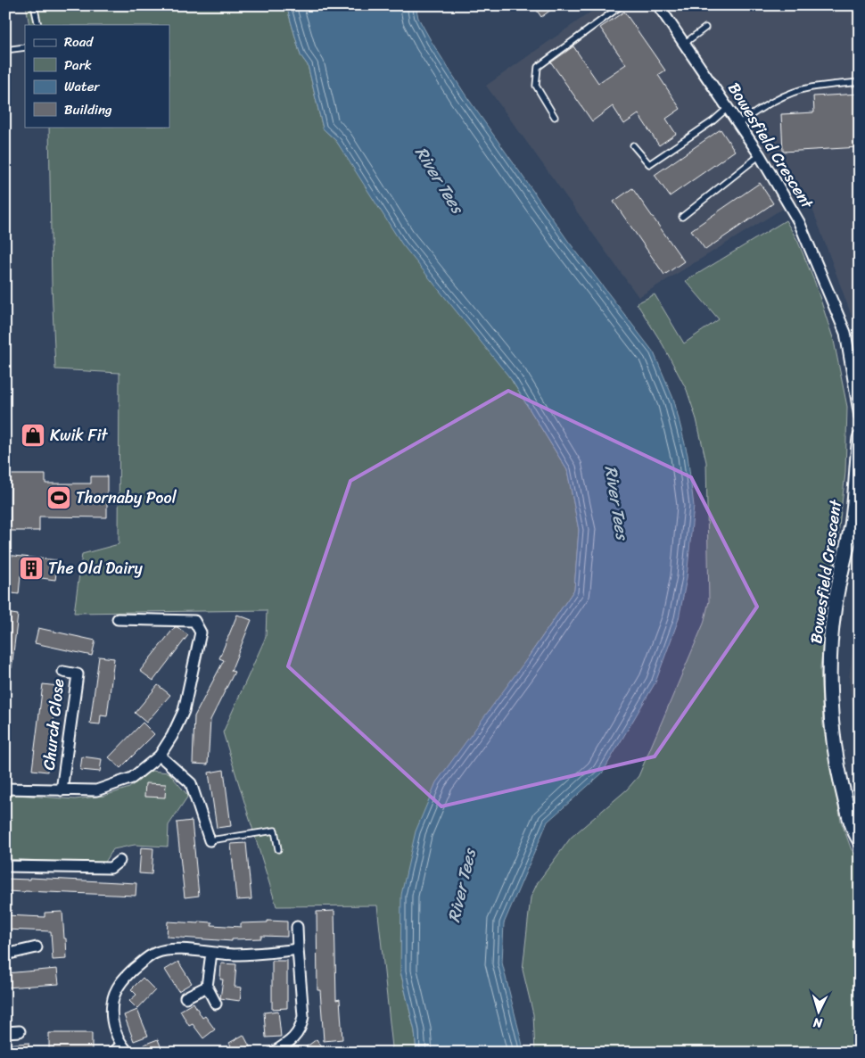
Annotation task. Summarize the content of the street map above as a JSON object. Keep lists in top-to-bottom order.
{
  "streets": {
    "street": ["Bowesfield Crescent", "Church Close"]
  },
  "water": ["River Tees"],
  "places": {
    "shop": ["Kwik Fit"],
    "sports": ["Thornaby Pool"],
    "building": ["The Old Dairy"]
  },
  "legend": [
    "Road",
    "Park",
    "Water",
    "Building"
  ],
  "north": "bottom"
}
